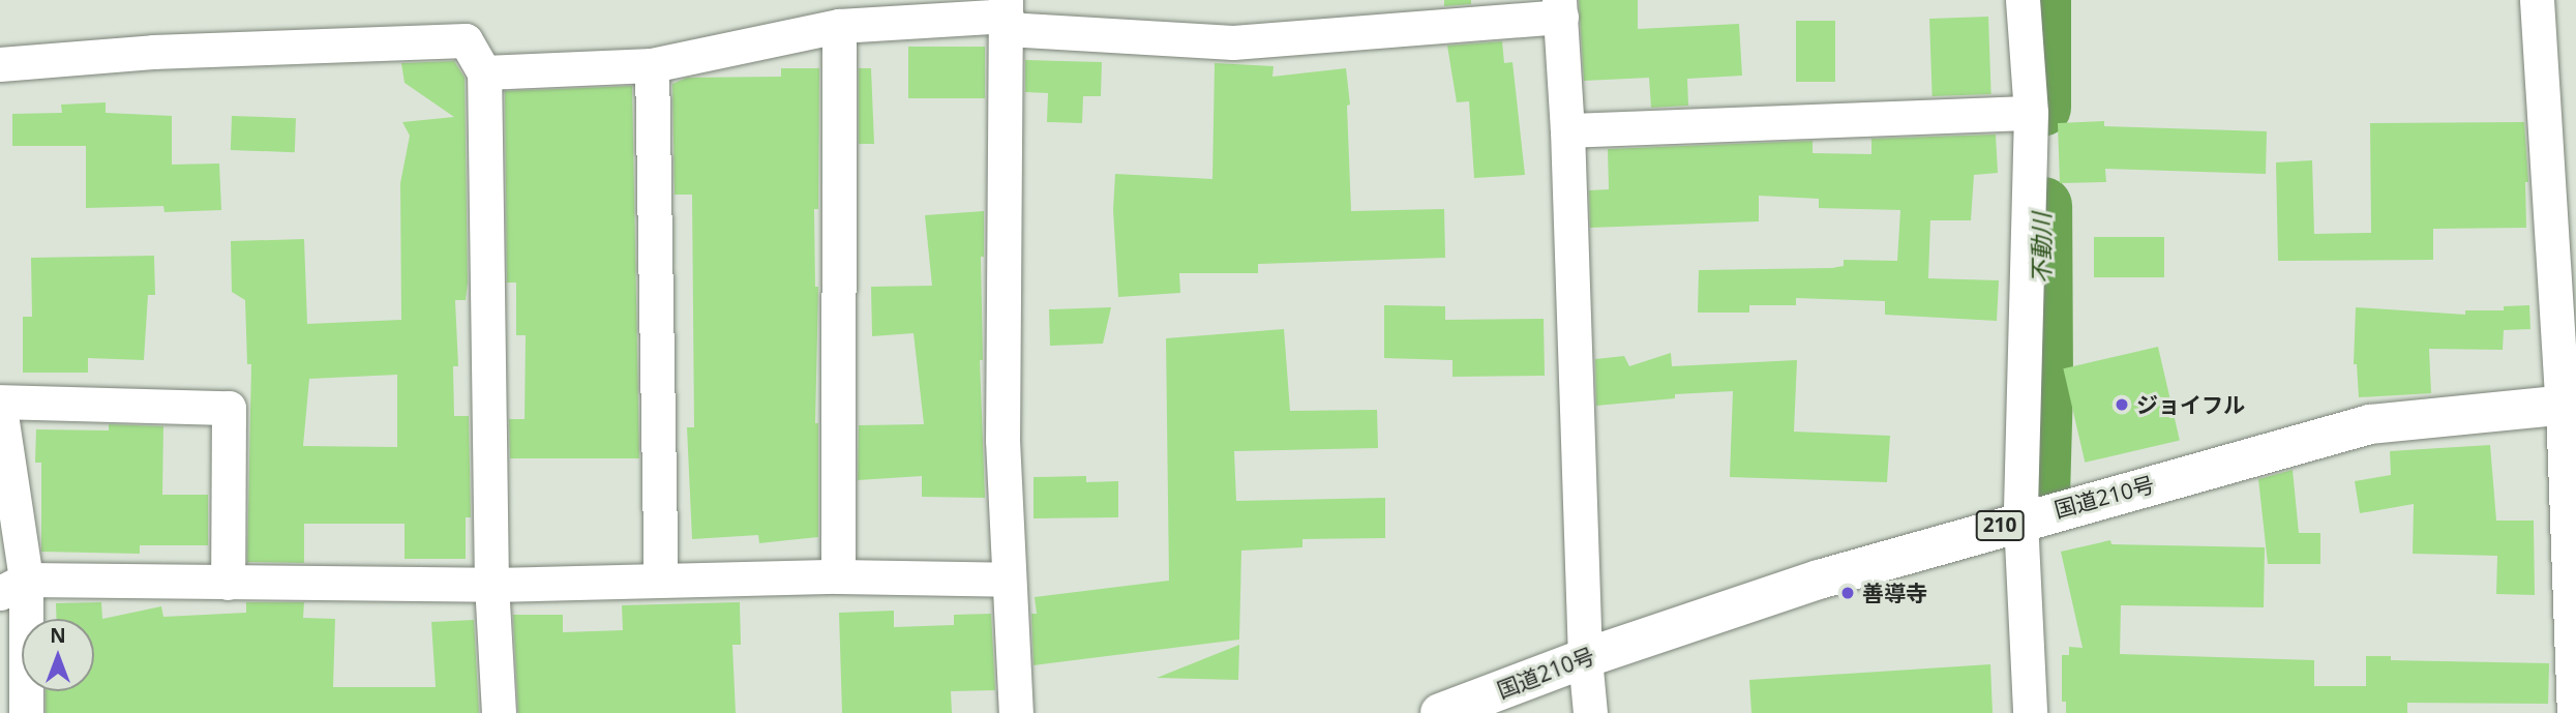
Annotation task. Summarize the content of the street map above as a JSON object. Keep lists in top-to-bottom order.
{
  "streets": {
    "highway": ["国道210号", "210"]
  },
  "water": ["不動川"],
  "places": ["ジョイフル", "善導寺"],
  "north": "top"
}
